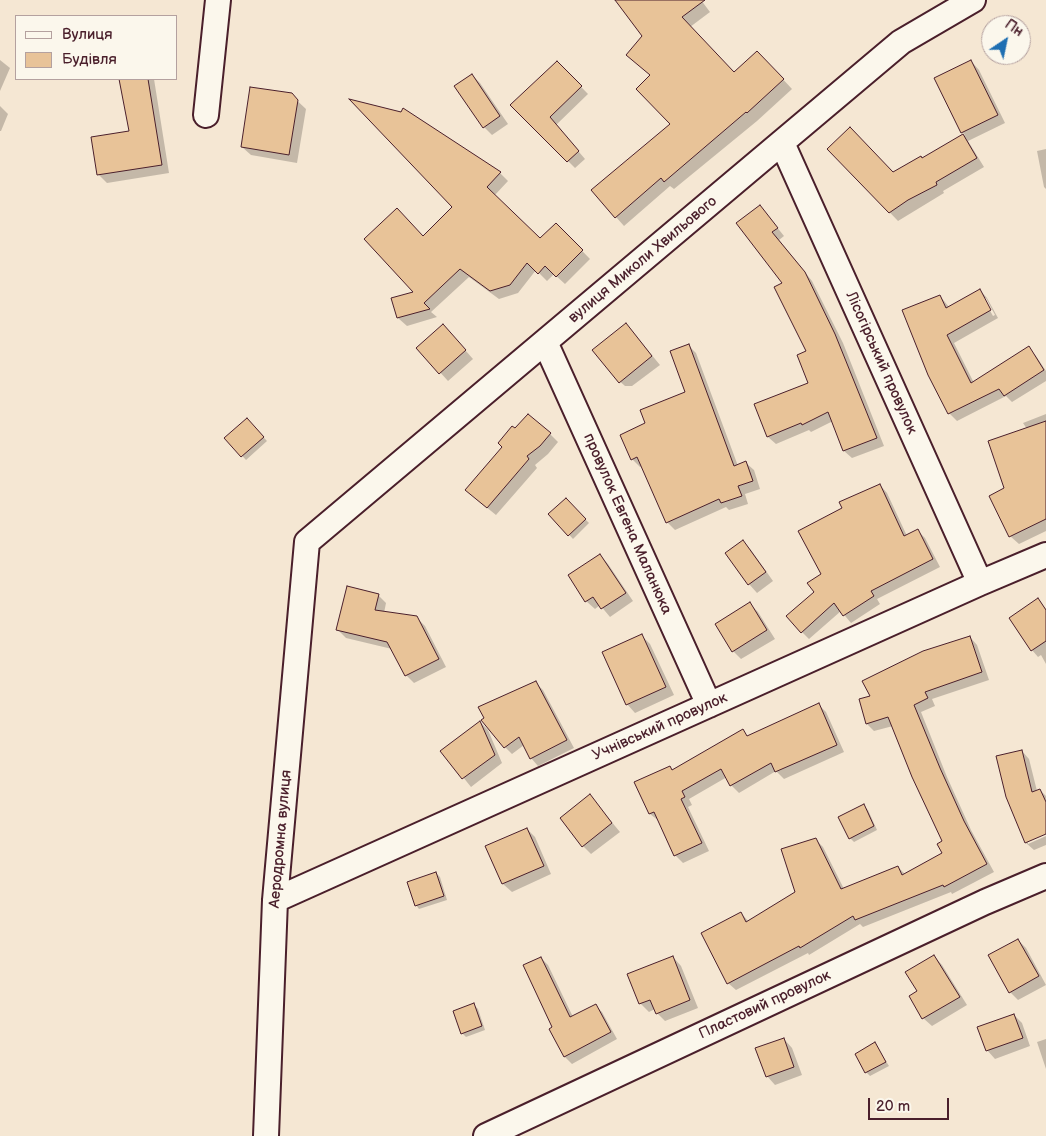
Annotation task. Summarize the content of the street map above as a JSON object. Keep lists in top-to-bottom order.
{
  "streets": {
    "street": [
      "вулиця Миколи Хвильового",
      "Лісогірський провулок",
      "провулок Евгена Маланюка",
      "Учнівський провулок",
      "Аеродромна вулиця",
      "Пластовий провулок"
    ]
  },
  "crossings": [
    ["вулиця Миколи Хвильового", "Лісогірський провулок"],
    ["вулиця Миколи Хвильового", "провулок Евгена Маланюка"],
    ["вулиця Миколи Хвильового", "Аеродромна вулиця"],
    ["Лісогірський провулок", "Учнівський провулок"],
    ["провулок Евгена Маланюка", "Учнівський провулок"],
    ["Учнівський провулок", "Аеродромна вулиця"]
  ],
  "legend": ["Вулиця", "Будівля"],
  "scale_bar": "20 m",
  "north": "top right"
}
